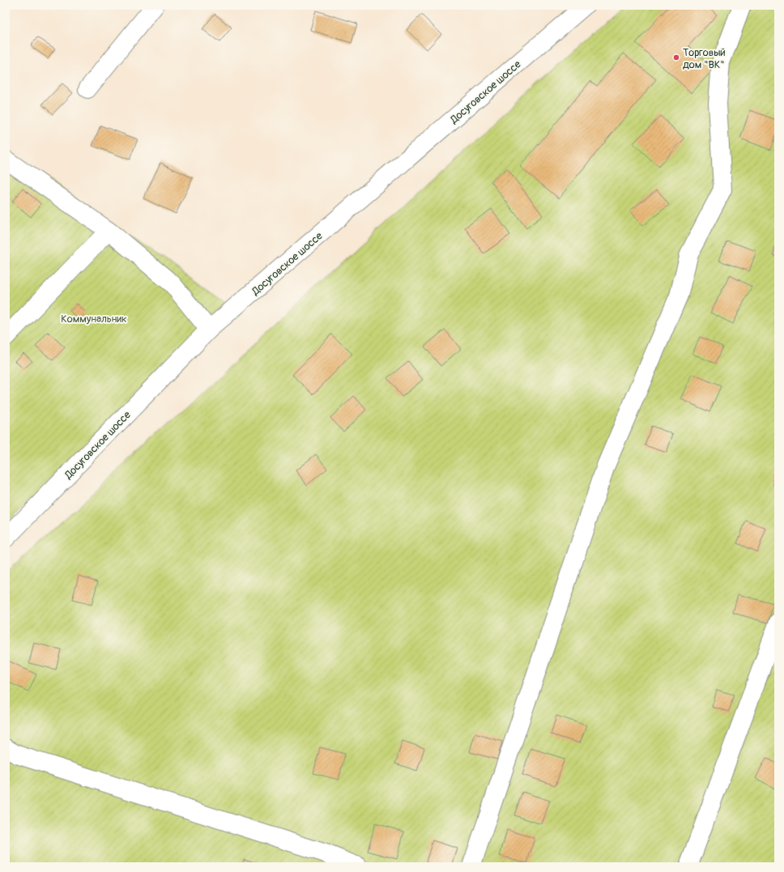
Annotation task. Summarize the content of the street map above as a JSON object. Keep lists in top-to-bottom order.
{
  "streets": {
    "main road": ["Досуговское шоссе"]
  },
  "parks": ["Коммунальник"],
  "places": ["Торговый дом \"ВК\""]
}
